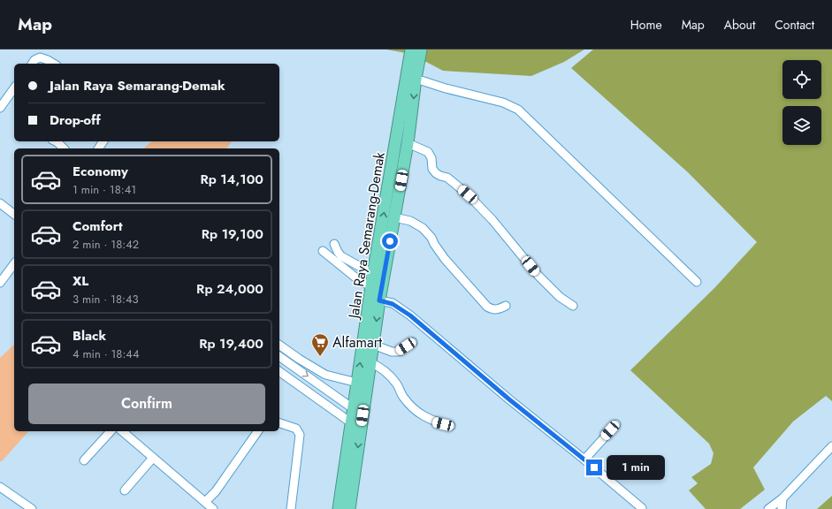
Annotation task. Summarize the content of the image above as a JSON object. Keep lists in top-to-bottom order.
{
  "streets": {
    "highway": ["Jalan Raya Semarang-Demak"]
  },
  "places": {
    "supermarket": ["Alfamart"]
  },
  "page": {
    "header": "Map",
    "nav": [
      "Home",
      "Map",
      "About",
      "Contact"
    ],
    "banner": ["Jalan Raya Semarang-Demak", "Drop-off"],
    "list": [
      {
        "name": "Economy",
        "note": "1 min · 18:41",
        "value": "Rp 14,100"
      },
      {
        "name": "Comfort",
        "note": "2 min · 18:42",
        "value": "Rp 19,100"
      },
      {
        "name": "XL",
        "note": "3 min · 18:43",
        "value": "Rp 24,000"
      },
      {
        "name": "Black",
        "note": "4 min · 18:44",
        "value": "Rp 19,400"
      }
    ],
    "buttons": "Confirm",
    "bubble": "1 min"
  }
}
